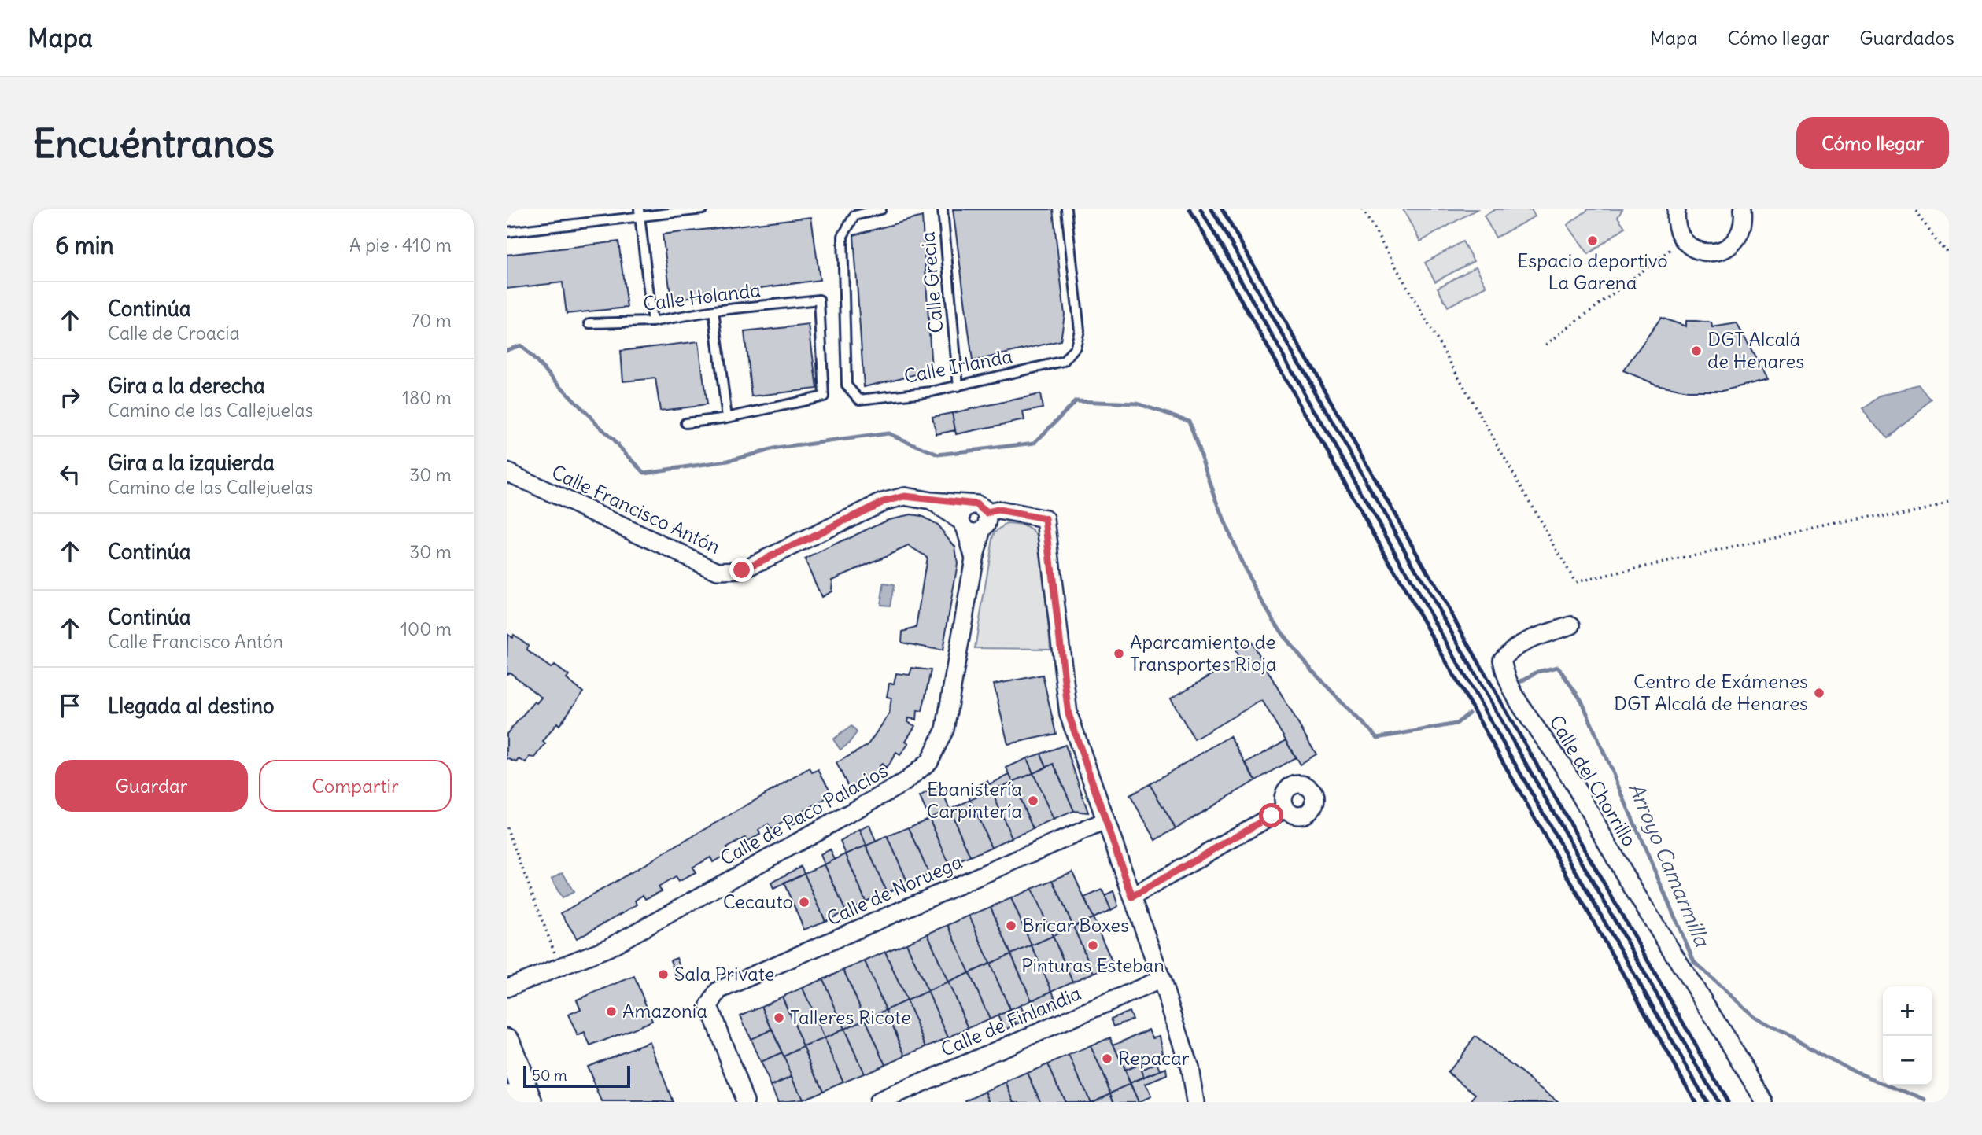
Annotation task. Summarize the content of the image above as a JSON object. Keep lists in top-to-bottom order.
{
  "streets": {
    "street": [
      "Calle Francisco Antón",
      "Calle del Chorrillo",
      "Calle de Paco Palacios",
      "Calle de Noruega",
      "Calle de Finlandia"
    ],
    "lane": ["Calle Grecia", "Calle Holanda", "Calle Irlanda"]
  },
  "crossings": [
    ["Calle Grecia", "Calle Irlanda"],
    ["Calle Francisco Antón", "Calle de Paco Palacios"],
    ["Calle Francisco Antón", "Calle de Noruega"]
  ],
  "water": ["Arroyo Camarmilla"],
  "places": [
    "Espacio deportivo La Garena",
    "DGT Alcalá de Henares",
    "Aparcamiento de Transportes Rioja",
    "Centro de Exámenes DGT Alcalá de Henares",
    "Ebanistería Carpintería",
    "Cecauto",
    "Bricar Boxes",
    "Pinturas Esteban",
    "Sala Private",
    "Amazonia",
    "Talleres Ricote",
    "Repacar"
  ],
  "scale_bar": "50 m",
  "page": {
    "header": "Mapa",
    "nav": ["Mapa", "Cómo llegar", "Guardados"],
    "buttons": [
      "Cómo llegar",
      ["Guardar", "Compartir"]
    ],
    "title": "Encuéntranos",
    "heading": ["6 min", "A pie · 410 m"],
    "list": [
      ["Continúa", "Calle de Croacia", "70 m"],
      ["Gira a la derecha", "Camino de las Callejuelas", "180 m"],
      ["Gira a la izquierda", "Camino de las Callejuelas", "30 m"],
      ["Continúa", "30 m"],
      ["Continúa", "Calle Francisco Antón", "100 m"],
      "Llegada al destino"
    ],
    "map_buttons": ["+", "−"],
    "scale": "50 m"
  }
}
